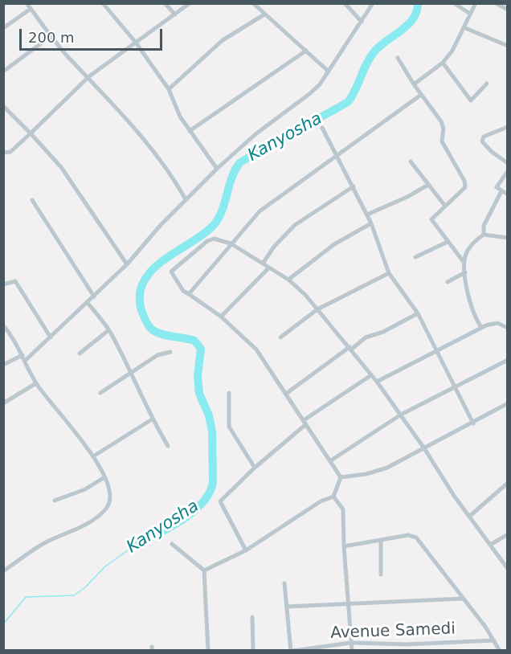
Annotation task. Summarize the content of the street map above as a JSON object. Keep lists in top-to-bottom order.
{
  "streets": {
    "street": ["Avenue Samedi"]
  },
  "water": ["Kanyosha"],
  "scale_bar": "200 m"
}
